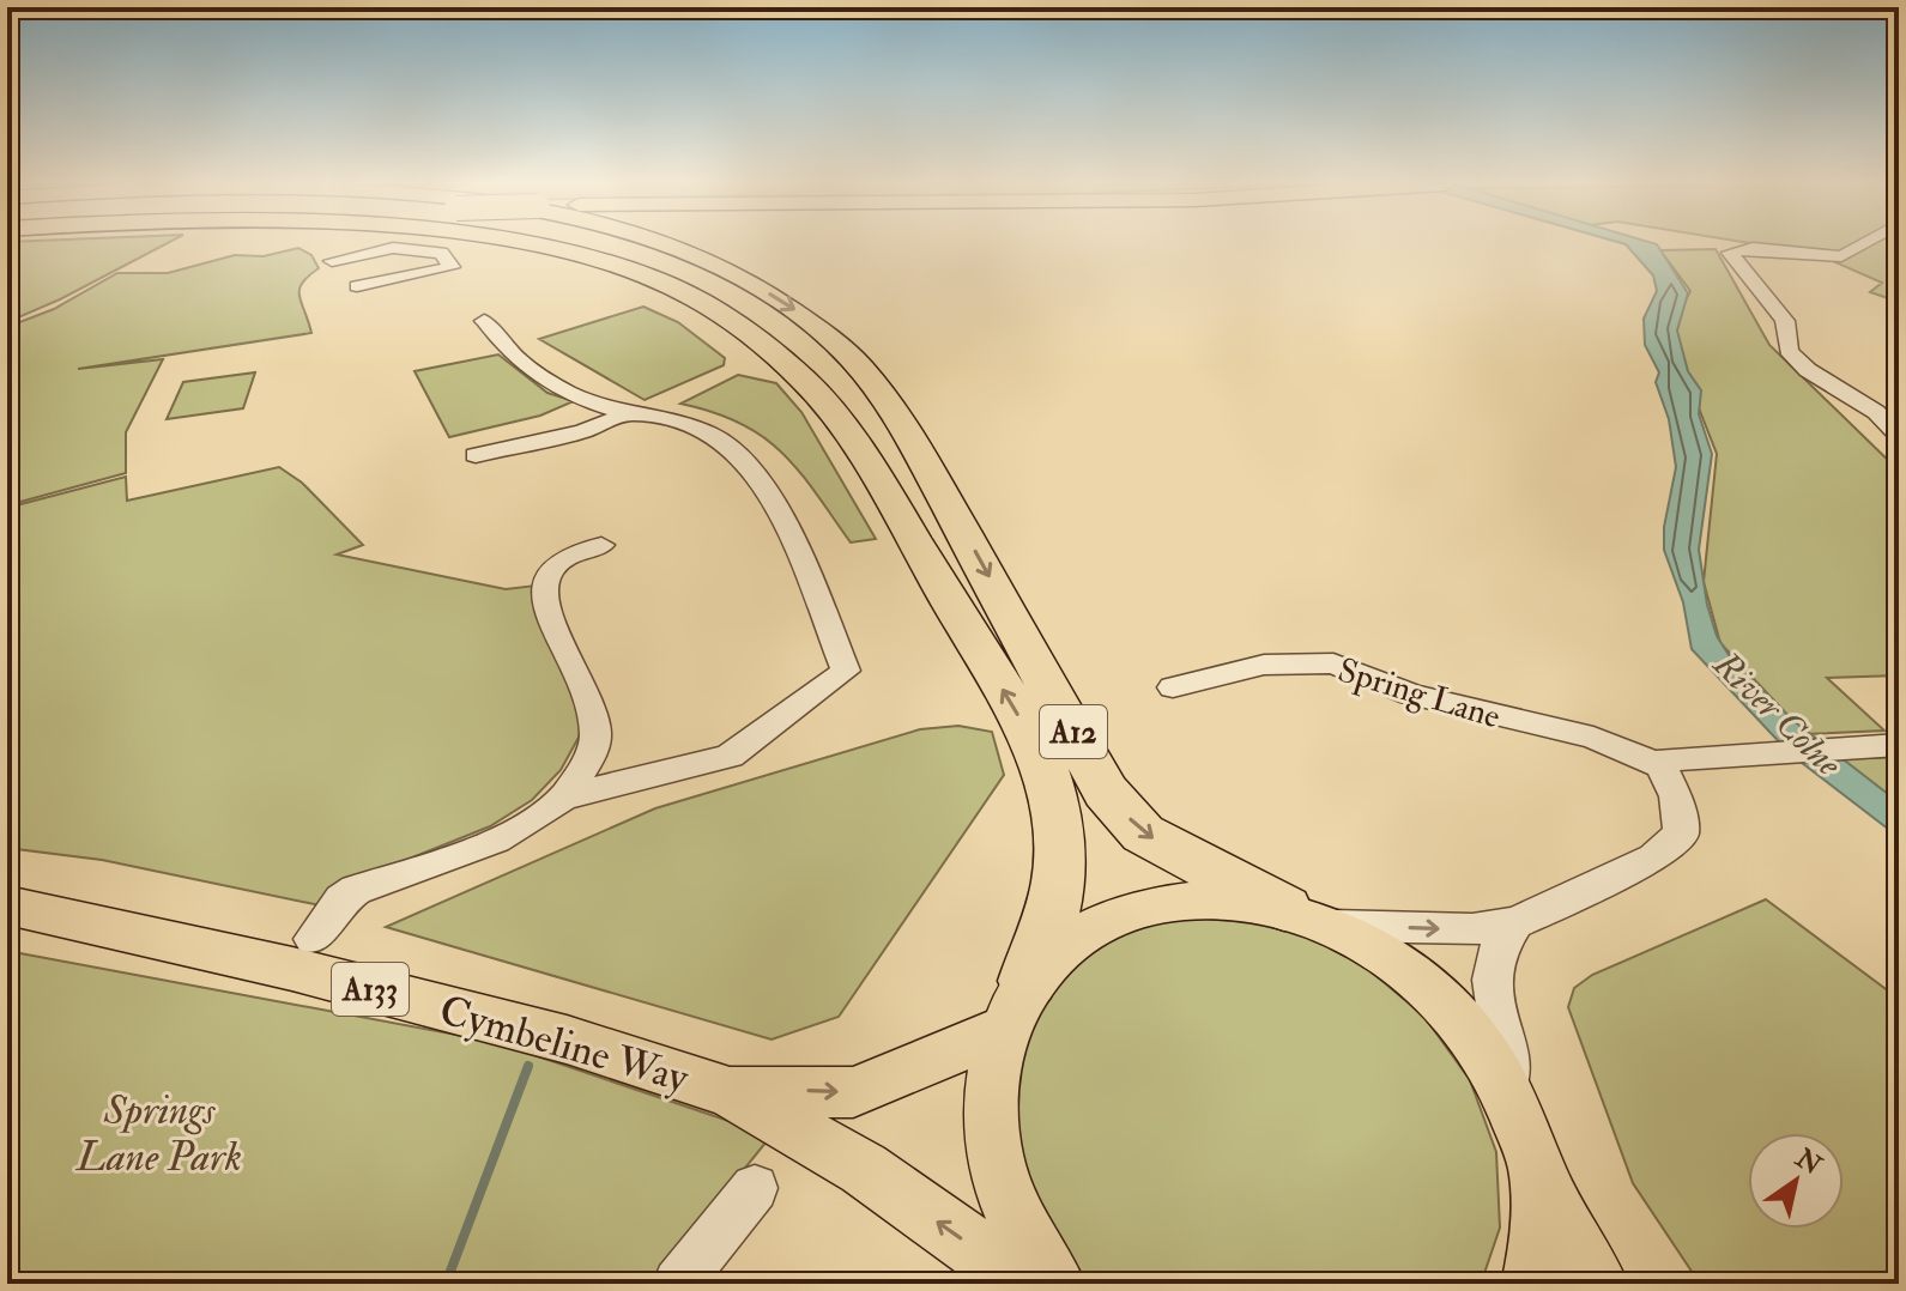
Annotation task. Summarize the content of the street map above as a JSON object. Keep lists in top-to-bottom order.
{
  "streets": {
    "highway": ["A12"],
    "main road": ["A133", "Cymbeline Way"],
    "street": ["Spring Lane"]
  },
  "water": ["River Colne"],
  "parks": ["Springs Lane Park"],
  "north": "top right"
}
